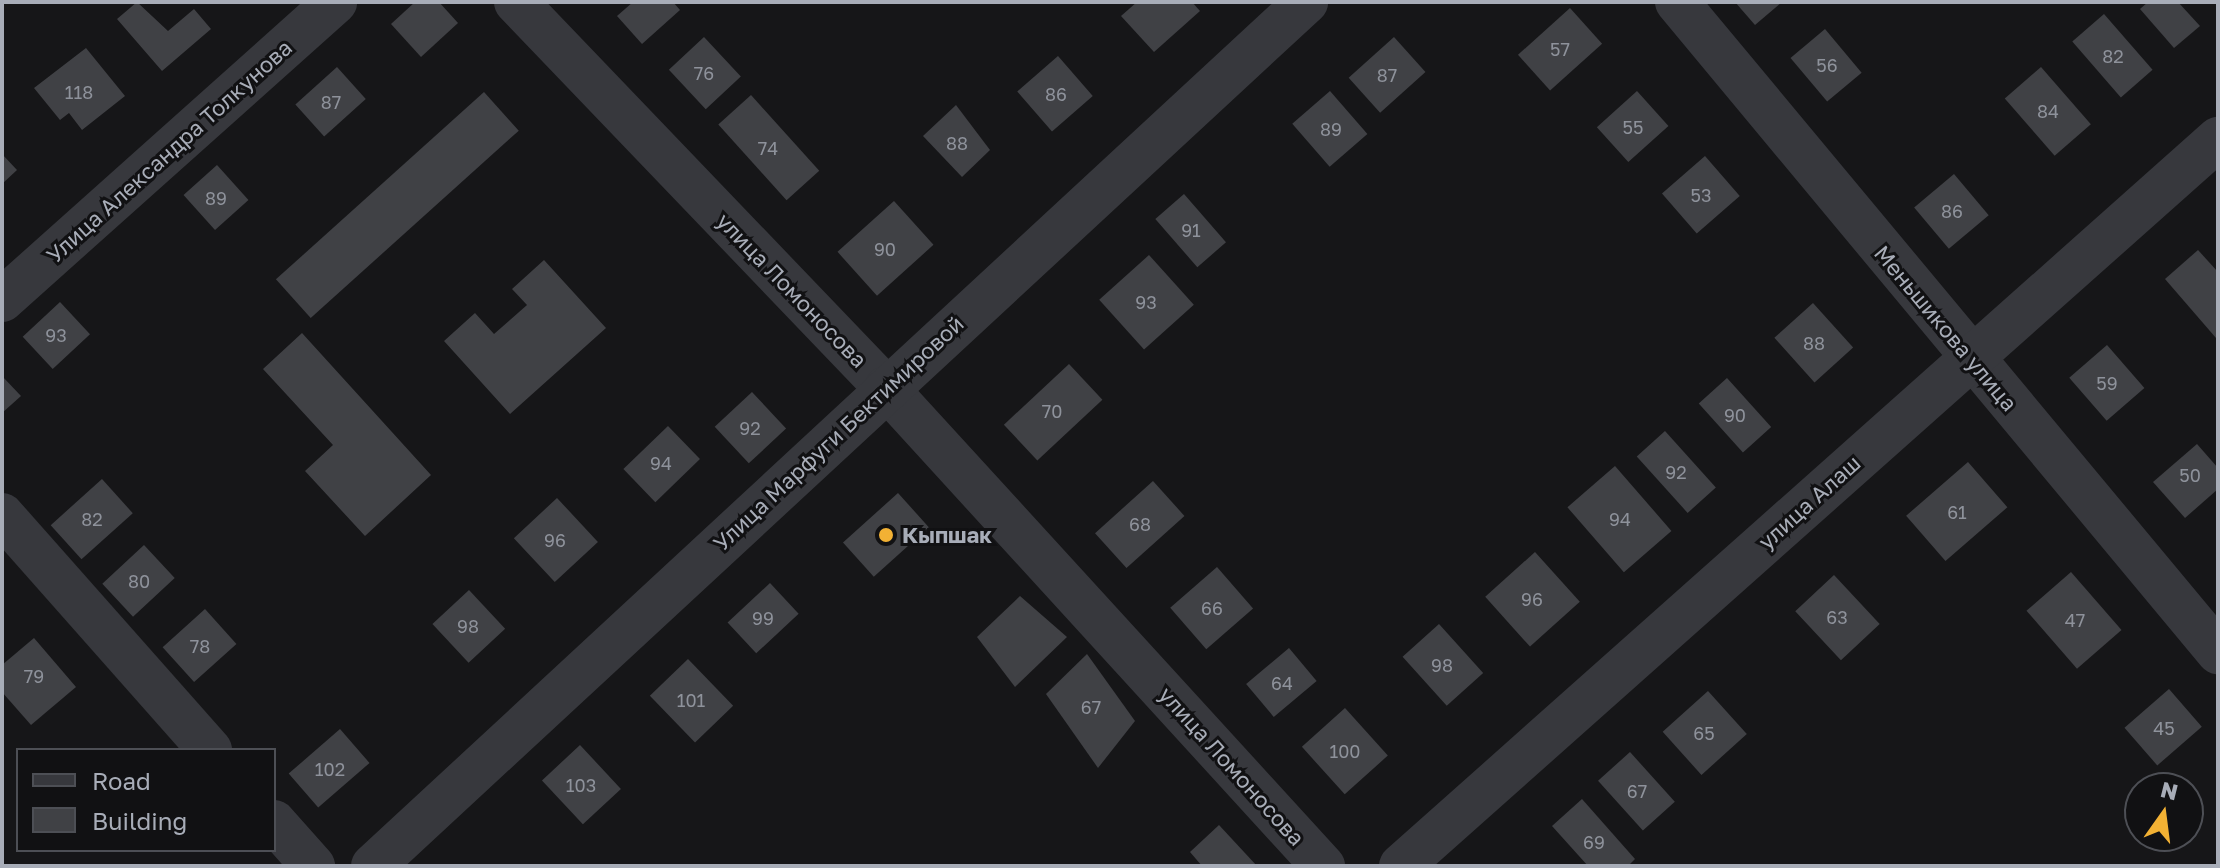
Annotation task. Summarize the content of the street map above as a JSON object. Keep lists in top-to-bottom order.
{
  "streets": {
    "street": [
      "Улица Александра Толкунова",
      "улица Ломоносова",
      "Меньшикова улица",
      "Улица Марфуги Бектимировой",
      "улица Алаш"
    ]
  },
  "crossings": [
    ["улица Ломоносова", "Улица Марфуги Бектимировой"],
    ["Меньшикова улица", "улица Алаш"]
  ],
  "places": ["Кыпшак"],
  "house_numbers": [
    "57",
    "82",
    "56",
    "76",
    "87",
    "118",
    "86",
    "87",
    "84",
    "55",
    "89",
    "88",
    "74",
    "53",
    "89",
    "86",
    "91",
    "90",
    "93",
    "93",
    "88",
    "59",
    "70",
    "90",
    "92",
    "94",
    "92",
    "50",
    "61",
    "82",
    "94",
    "68",
    "96",
    "80",
    "96",
    "66",
    "63",
    "99",
    "47",
    "98",
    "78",
    "98",
    "79",
    "64",
    "101",
    "67",
    "45",
    "65",
    "100",
    "102",
    "103",
    "67",
    "69"
  ],
  "legend": ["Road", "Building"],
  "north": "top"
}
